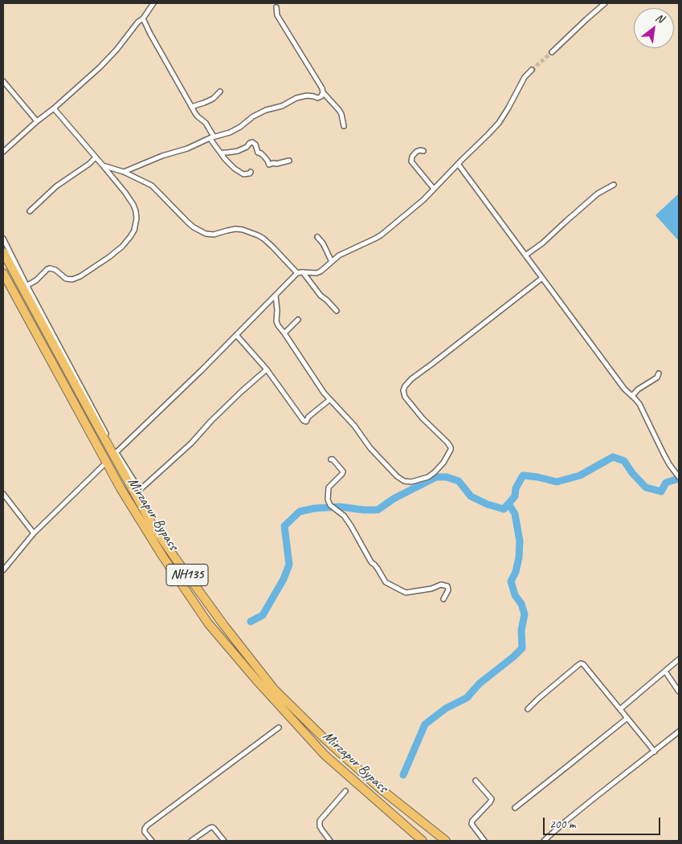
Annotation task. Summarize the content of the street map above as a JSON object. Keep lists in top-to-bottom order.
{
  "streets": {
    "highway": ["Mirzapur Bypass", "NH135"]
  },
  "scale_bar": "200 m",
  "north": "top right"
}
